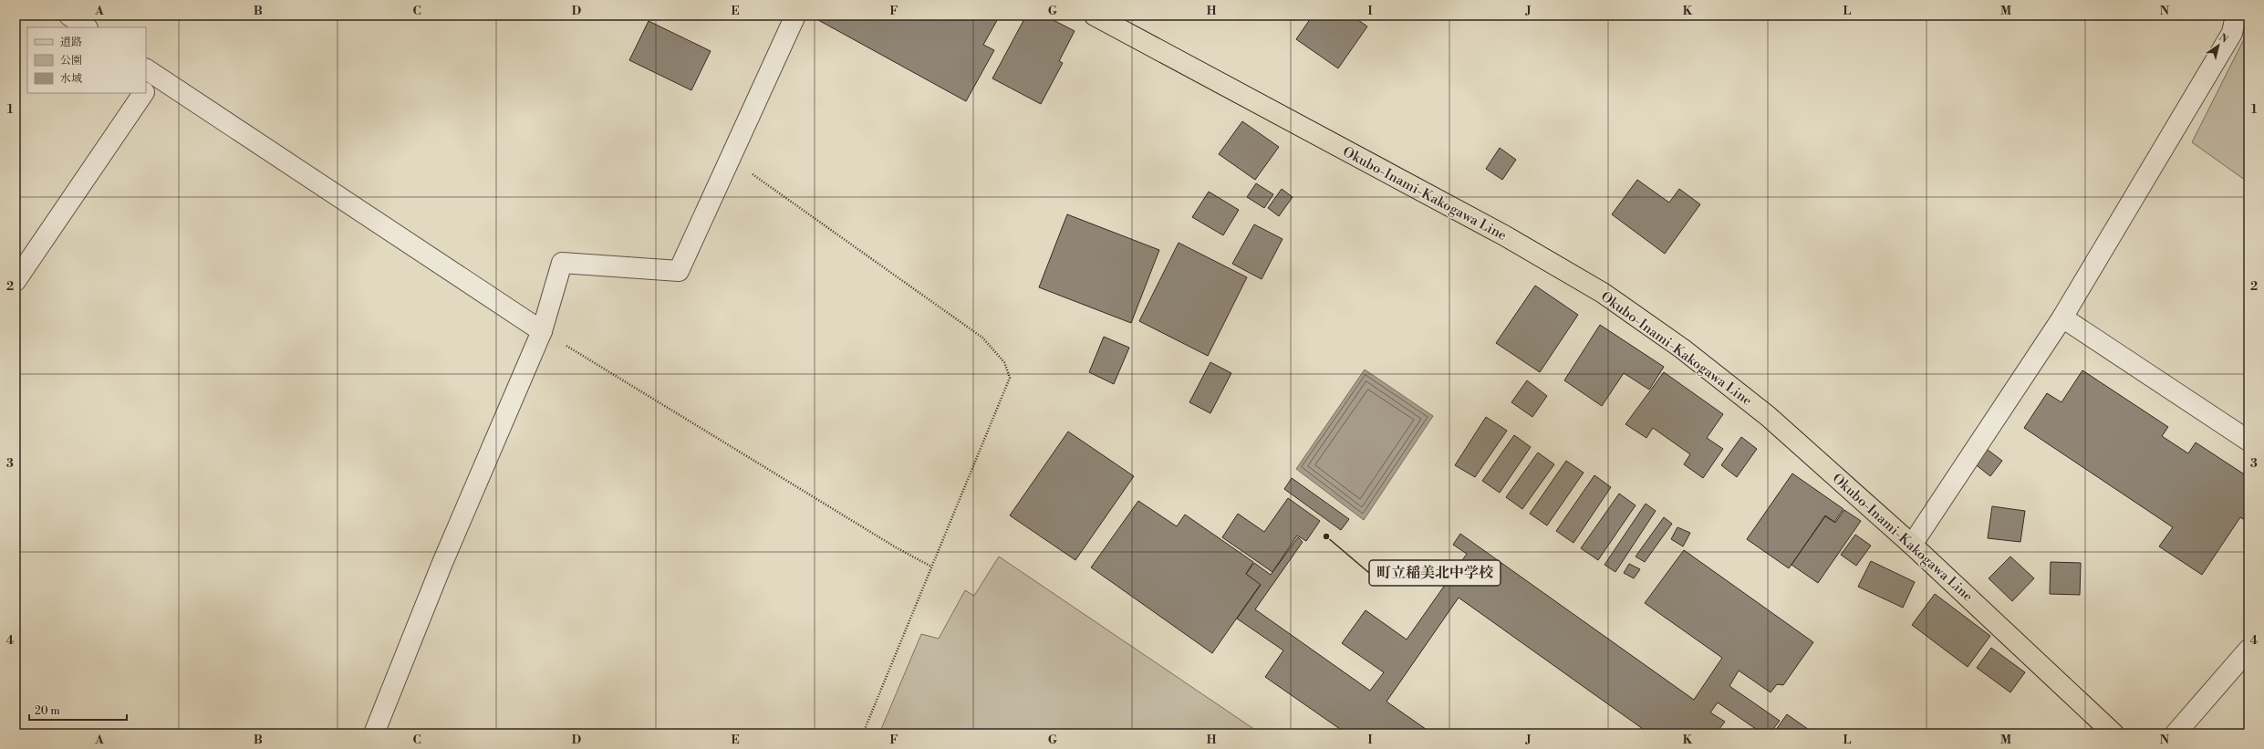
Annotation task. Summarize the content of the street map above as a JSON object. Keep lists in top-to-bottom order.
{
  "streets": {
    "main road": ["Okubo-Inami-Kakogawa Line"]
  },
  "places": ["町立稲美北中学校"],
  "legend": ["道路", "公園", "水域"],
  "scale_bar": "20 m",
  "north": "top right",
  "grid": {
    "columns": [
      "A",
      "B",
      "C",
      "D",
      "E",
      "F",
      "G",
      "H",
      "I",
      "J",
      "K",
      "L",
      "M",
      "N"
    ],
    "rows": [
      "1",
      "2",
      "3",
      "4"
    ]
  }
}
